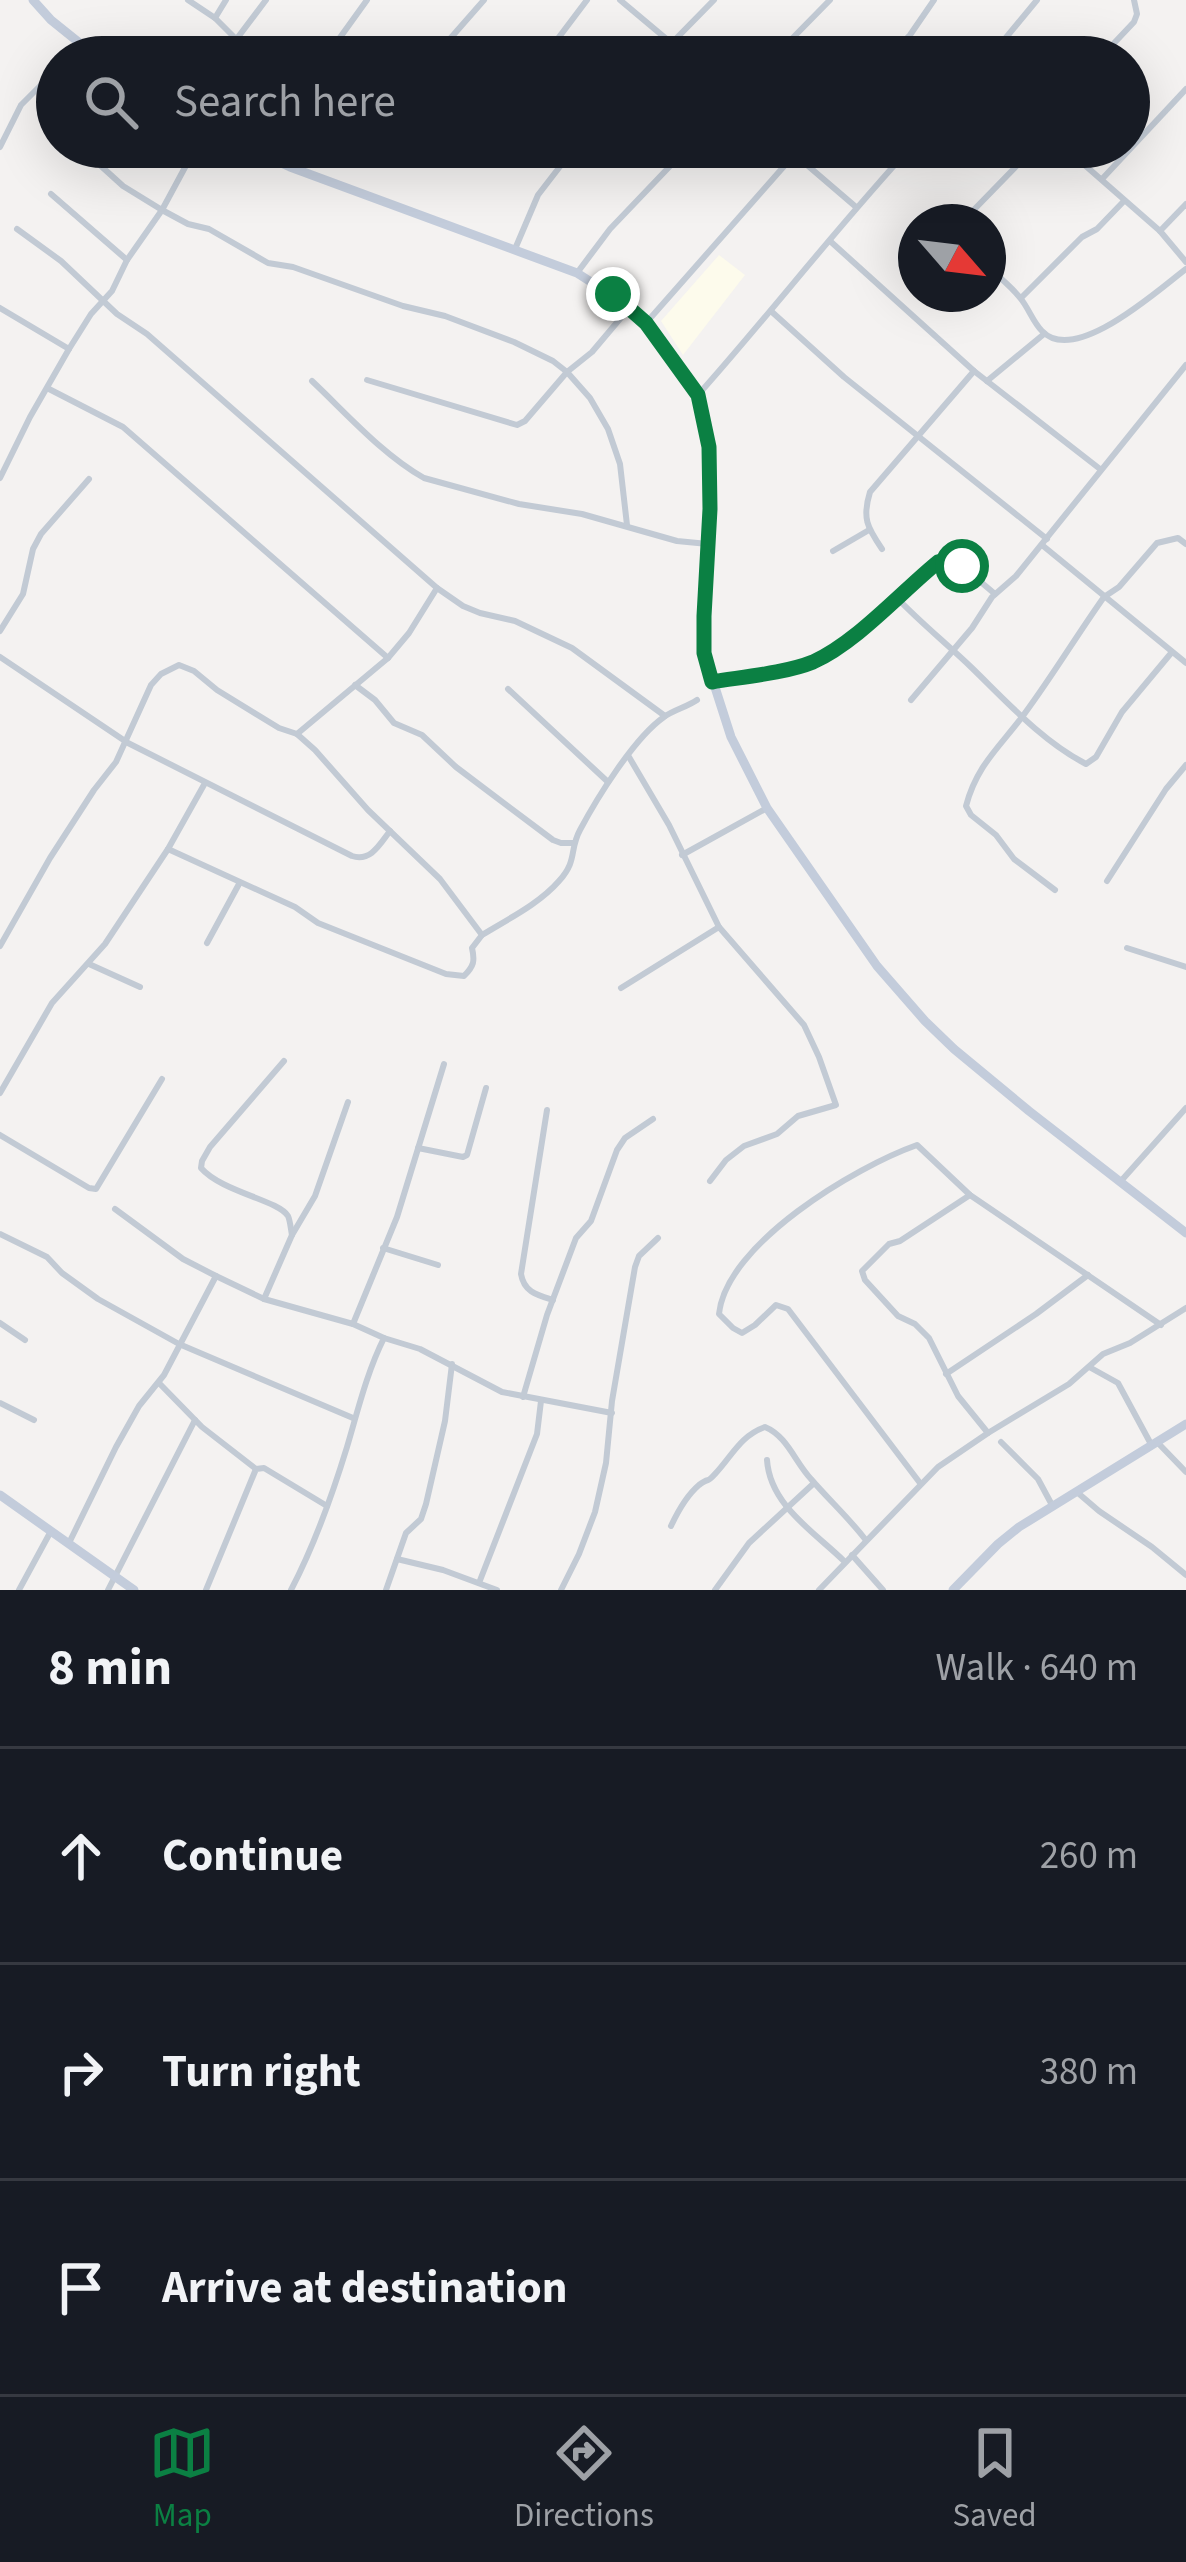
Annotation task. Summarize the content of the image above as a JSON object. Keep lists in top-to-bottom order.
{
  "north": "bottom right",
  "page": {
    "search": "Search here",
    "heading": ["8 min", "Walk · 640 m"],
    "list": [
      ["Continue", "260 m"],
      ["Turn right", "380 m"],
      "Arrive at destination"
    ],
    "nav": ["Map", "Directions", "Saved"]
  }
}
